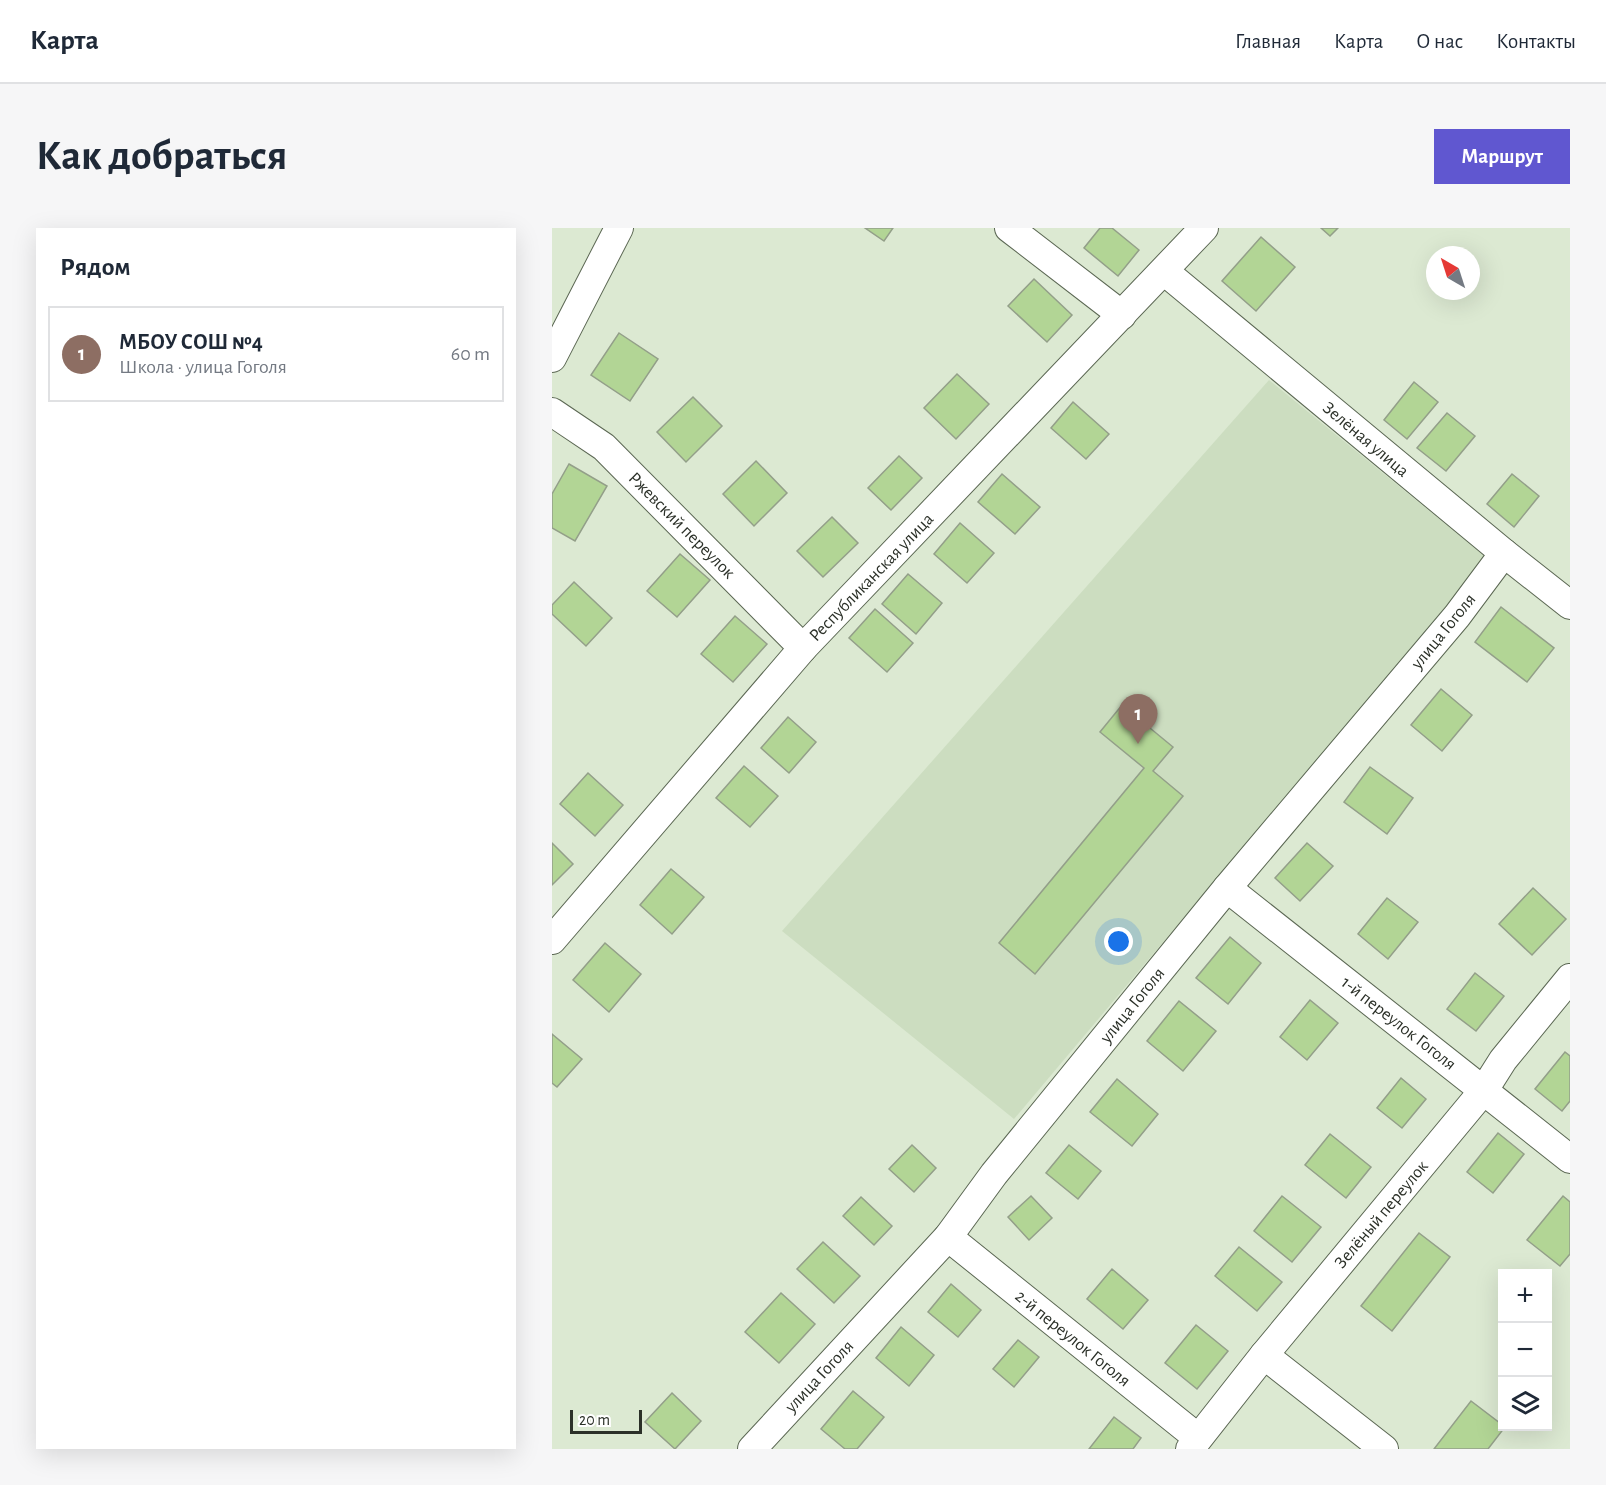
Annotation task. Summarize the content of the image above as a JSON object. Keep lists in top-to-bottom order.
{
  "streets": {
    "street": [
      "Зелёная улица",
      "Ржевский переулок",
      "Республиканская улица",
      "улица Гоголя",
      "1-й переулок Гоголя",
      "Зелёный переулок",
      "2-й переулок Гоголя"
    ]
  },
  "crossings": [
    ["Зелёная улица", "Республиканская улица"],
    ["Зелёная улица", "улица Гоголя"],
    ["Ржевский переулок", "Республиканская улица"],
    ["улица Гоголя", "1-й переулок Гоголя"],
    ["улица Гоголя", "2-й переулок Гоголя"],
    ["1-й переулок Гоголя", "Зелёный переулок"],
    ["Зелёный переулок", "2-й переулок Гоголя"]
  ],
  "scale_bar": "20 m",
  "north": "top left",
  "page": {
    "header": "Карта",
    "nav": [
      "Главная",
      "Карта",
      "О нас",
      "Контакты"
    ],
    "buttons": "Маршрут",
    "title": "Как добраться",
    "heading": "Рядом",
    "list": [
      {
        "mark": "1",
        "name": "МБОУ СОШ №4",
        "note": "Школа · улица Гоголя",
        "value": "60 m"
      }
    ],
    "pins": "1",
    "map_buttons": ["+", "−"],
    "scale": "20 m"
  }
}
